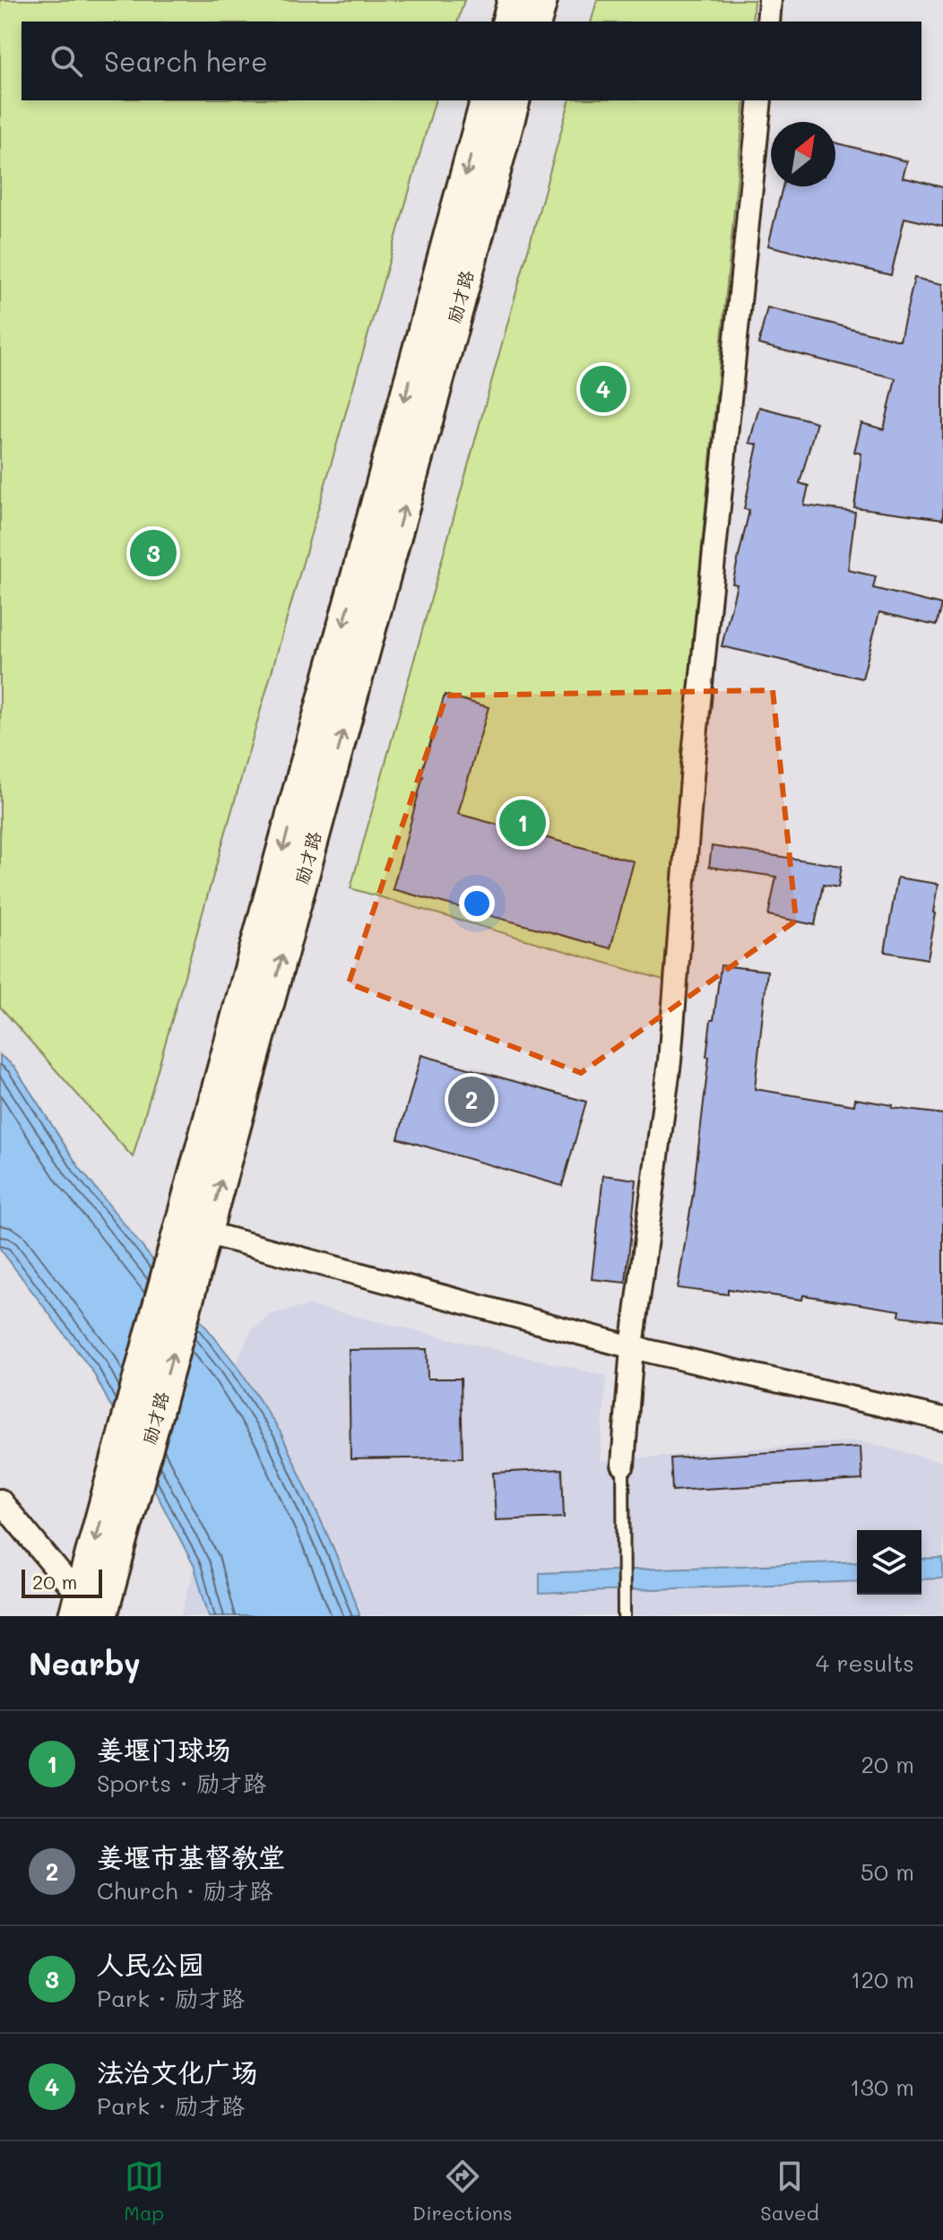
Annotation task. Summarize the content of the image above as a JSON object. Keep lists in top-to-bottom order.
{
  "streets": {
    "street": ["励才路"]
  },
  "scale_bar": "20 m",
  "north": "top right",
  "page": {
    "search": "Search here",
    "pins": [
      "4",
      "3",
      "1",
      "2"
    ],
    "scale": "20 m",
    "heading": ["Nearby", "4 results"],
    "list": [
      {
        "mark": "1",
        "name": "姜堰门球场",
        "note": "Sports · 励才路",
        "value": "20 m"
      },
      {
        "mark": "2",
        "name": "姜堰市基督教堂",
        "note": "Church · 励才路",
        "value": "50 m"
      },
      {
        "mark": "3",
        "name": "人民公园",
        "note": "Park · 励才路",
        "value": "120 m"
      },
      {
        "mark": "4",
        "name": "法治文化广场",
        "note": "Park · 励才路",
        "value": "130 m"
      }
    ],
    "nav": ["Map", "Directions", "Saved"]
  }
}
